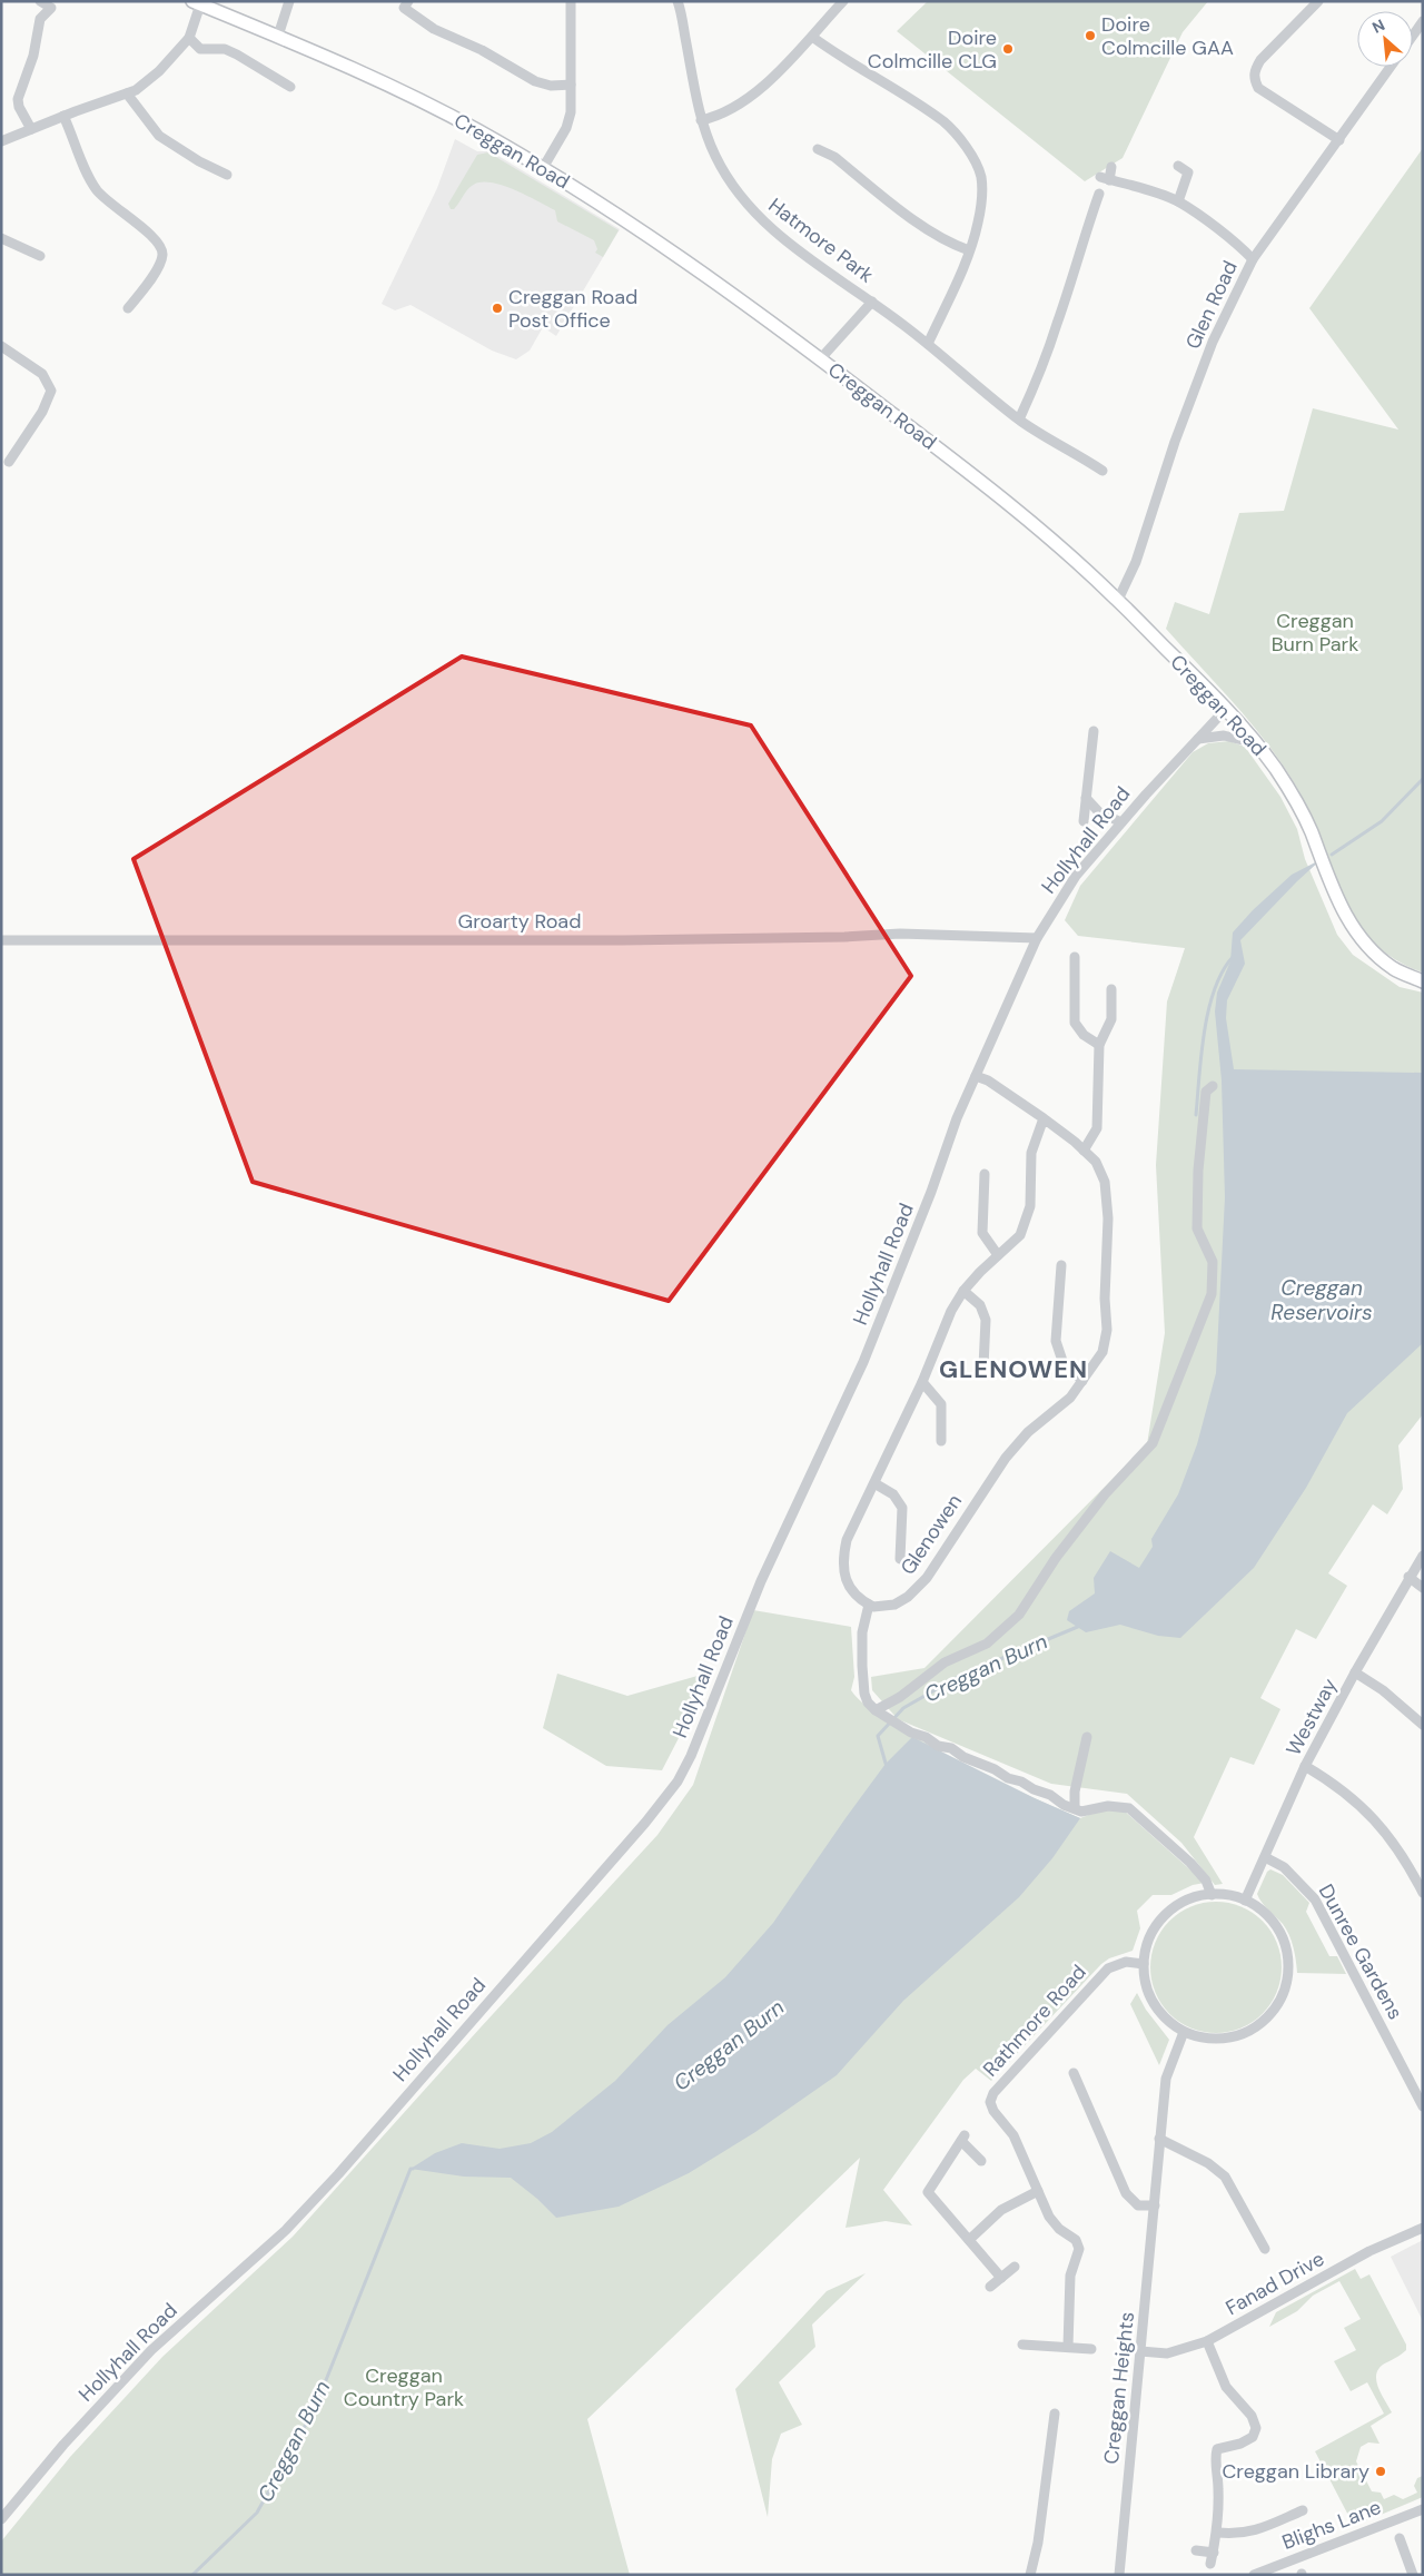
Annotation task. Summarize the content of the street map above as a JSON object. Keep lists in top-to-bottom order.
{
  "streets": {
    "main road": ["Creggan Road"],
    "street": [
      "Hatmore Park",
      "Glen Road",
      "Hollyhall Road",
      "Groarty Road",
      "Glenowen",
      "Westway",
      "Dunree Gardens",
      "Rathmore Road",
      "Fanad Drive",
      "Creggan Heights",
      "Blighs Lane"
    ]
  },
  "crossings": [
    ["Creggan Road", "Hatmore Park"],
    ["Creggan Road", "Glen Road"],
    ["Creggan Road", "Hollyhall Road"],
    ["Hollyhall Road", "Groarty Road"],
    ["Hollyhall Road", "Glenowen"],
    ["Westway", "Dunree Gardens"],
    ["Westway", "Rathmore Road"],
    ["Westway", "Creggan Heights"],
    ["Rathmore Road", "Creggan Heights"],
    ["Fanad Drive", "Creggan Heights"]
  ],
  "districts": ["GLENOWEN"],
  "water": ["Creggan Reservoirs", "Creggan Burn"],
  "parks": ["Creggan Burn Park", "Creggan Country Park"],
  "places": [
    "Doire Colmcille GAA",
    "Doire Colmcille CLG",
    "Creggan Road Post Office",
    "Creggan Library"
  ],
  "north": "top left"
}
